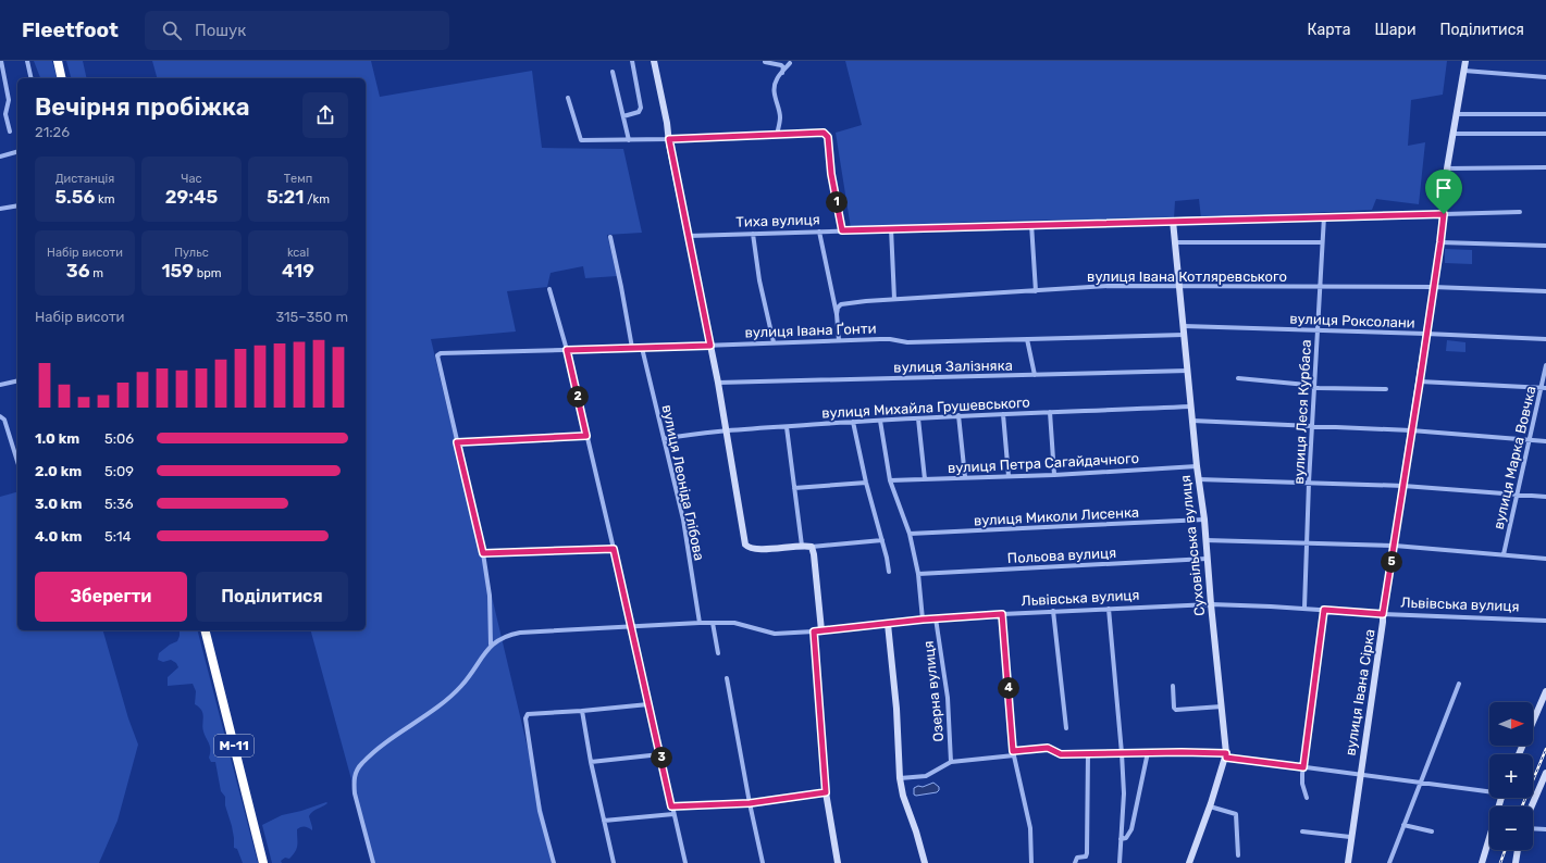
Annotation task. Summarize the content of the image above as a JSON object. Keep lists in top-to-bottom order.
{
  "streets": {
    "highway": ["М-11"],
    "street": [
      "Тиха вулиця",
      "вулиця Івана Котляревського",
      "вулиця Роксолани",
      "вулиця Івана Ґонти",
      "вулиця Залізняка",
      "вулиця Михайла Грушевського",
      "вулиця Леся Курбаса",
      "вулиця Марка Вовчка",
      "вулиця Петра Сагайдачного",
      "вулиця Леоніда Глібова",
      "вулиця Миколи Лисенка",
      "Суховільська вулиця",
      "Польова вулиця",
      "Львівська вулиця",
      "Озерна вулиця",
      "вулиця Івана Сірка"
    ]
  },
  "crossings": [
    ["Тиха вулиця", "вулиця Леся Курбаса"],
    ["Тиха вулиця", "Суховільська вулиця"],
    ["Тиха вулиця", "вулиця Івана Сірка"],
    ["вулиця Івана Котляревського", "вулиця Леся Курбаса"],
    ["вулиця Івана Котляревського", "Суховільська вулиця"],
    ["вулиця Івана Котляревського", "вулиця Івана Сірка"],
    ["вулиця Роксолани", "вулиця Леся Курбаса"],
    ["вулиця Роксолани", "Суховільська вулиця"],
    ["вулиця Роксолани", "вулиця Івана Сірка"],
    ["вулиця Івана Ґонти", "вулиця Леоніда Глібова"],
    ["вулиця Івана Ґонти", "Суховільська вулиця"],
    ["вулиця Залізняка", "Суховільська вулиця"],
    ["вулиця Михайла Грушевського", "вулиця Леоніда Глібова"],
    ["вулиця Михайла Грушевського", "Суховільська вулиця"],
    ["вулиця Леся Курбаса", "Львівська вулиця"],
    ["вулиця Петра Сагайдачного", "Суховільська вулиця"],
    ["вулиця Леоніда Глібова", "Львівська вулиця"],
    ["вулиця Миколи Лисенка", "Суховільська вулиця"],
    ["Суховільська вулиця", "Польова вулиця"],
    ["Суховільська вулиця", "Львівська вулиця"],
    ["Львівська вулиця", "Озерна вулиця"],
    ["Львівська вулиця", "вулиця Івана Сірка"]
  ],
  "north": "right",
  "page": {
    "header": "Fleetfoot",
    "search": "Пошук",
    "nav": ["Карта", "Шари", "Поділитися"],
    "heading": ["Вечірня пробіжка", "21:26"],
    "stats": [
      ["Дистанція", "5.56 km"],
      ["Час", "29:45"],
      ["Темп", "5:21 /km"],
      ["Набір висоти", "36 m"],
      ["Пульс", "159 bpm"],
      ["kcal", "419"]
    ],
    "pins": [
      "1",
      "2",
      "5",
      "4",
      "3"
    ],
    "chart": ["Набір висоти", "315–350 m"],
    "list": [
      {
        "name": "1.0 km",
        "note": "5:06"
      },
      {
        "name": "2.0 km",
        "note": "5:09"
      },
      {
        "name": "3.0 km",
        "note": "5:36"
      },
      {
        "name": "4.0 km",
        "note": "5:14"
      }
    ],
    "buttons": ["Зберегти", "Поділитися"],
    "map_buttons": ["+", "−"]
  }
}
